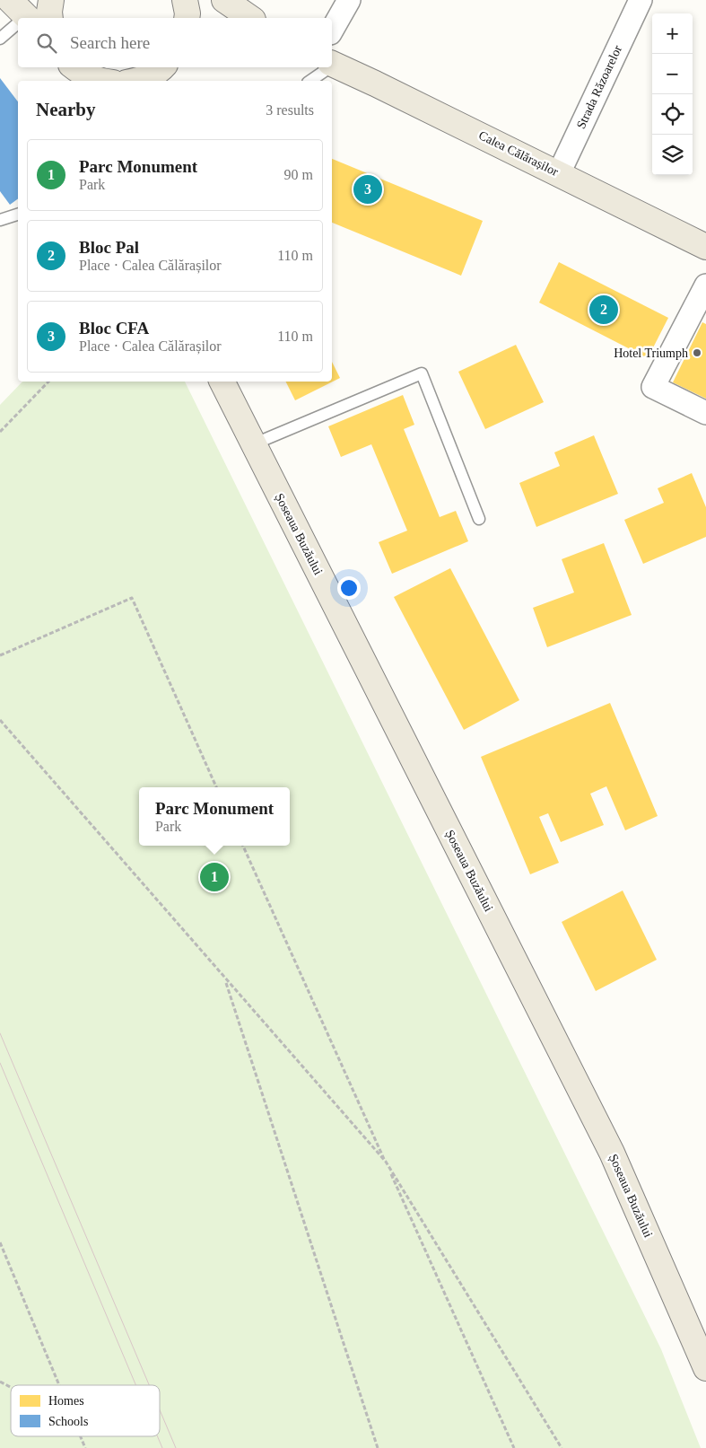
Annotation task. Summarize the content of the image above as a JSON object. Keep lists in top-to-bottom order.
{
  "streets": {
    "main road": ["Calea Călărașilor", "Șoseaua Buzăului"],
    "street": ["Strada Răzoarelor"]
  },
  "crossings": [
    ["Strada Răzoarelor", "Calea Călărașilor"]
  ],
  "places": ["Hotel Triumph"],
  "legend": ["Homes", "Schools"],
  "page": {
    "map_buttons": ["+", "−"],
    "search": "Search here",
    "heading": ["Nearby", "3 results"],
    "list": [
      {
        "mark": "1",
        "name": "Parc Monument",
        "note": "Park",
        "value": "90 m"
      },
      {
        "mark": "2",
        "name": "Bloc Pal",
        "note": "Place · Calea Călărașilor",
        "value": "110 m"
      },
      {
        "mark": "3",
        "name": "Bloc CFA",
        "note": "Place · Calea Călărașilor",
        "value": "110 m"
      }
    ],
    "pins": ["3", "2", "1"],
    "popup": ["Parc Monument", "Park"]
  }
}
